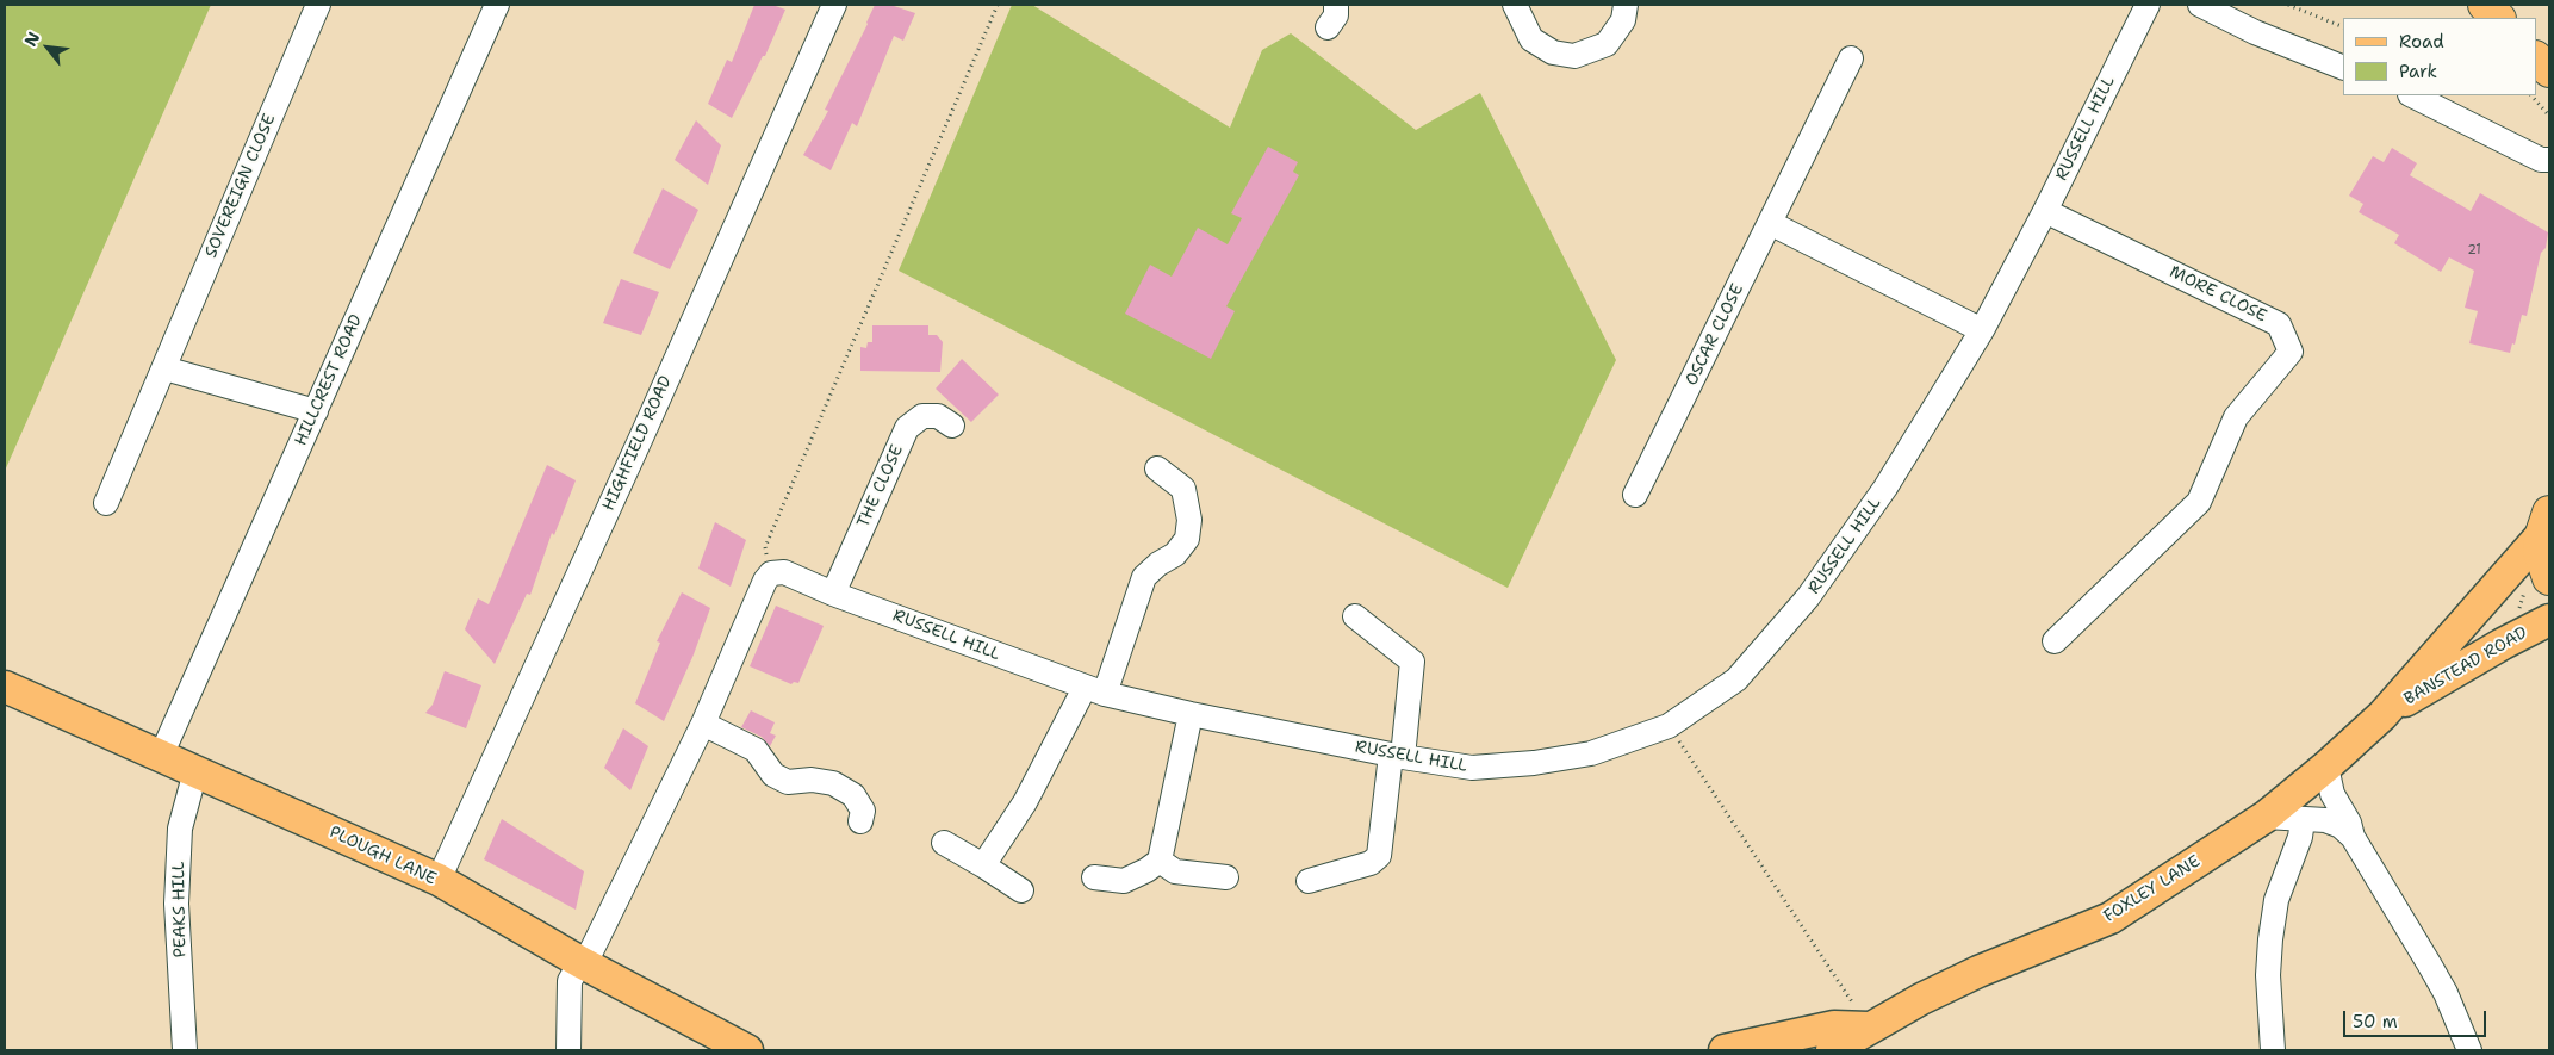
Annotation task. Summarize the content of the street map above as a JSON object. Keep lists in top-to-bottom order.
{
  "streets": {
    "main road": ["BANSTEAD ROAD", "PLOUGH LANE", "FOXLEY LANE"],
    "street": [
      "RUSSELL HILL",
      "SOVEREIGN CLOSE",
      "MORE CLOSE",
      "OSCAR CLOSE",
      "HILLCREST ROAD",
      "HIGHFIELD ROAD",
      "THE CLOSE",
      "PEAKS HILL"
    ]
  },
  "crossings": [
    ["RUSSELL HILL", "MORE CLOSE"],
    ["RUSSELL HILL", "THE CLOSE"],
    ["HILLCREST ROAD", "PLOUGH LANE"],
    ["HIGHFIELD ROAD", "PLOUGH LANE"],
    ["BANSTEAD ROAD", "FOXLEY LANE"],
    ["PLOUGH LANE", "PEAKS HILL"]
  ],
  "house_numbers": ["21"],
  "legend": ["Road", "Park"],
  "scale_bar": "50 m",
  "north": "top left"
}
